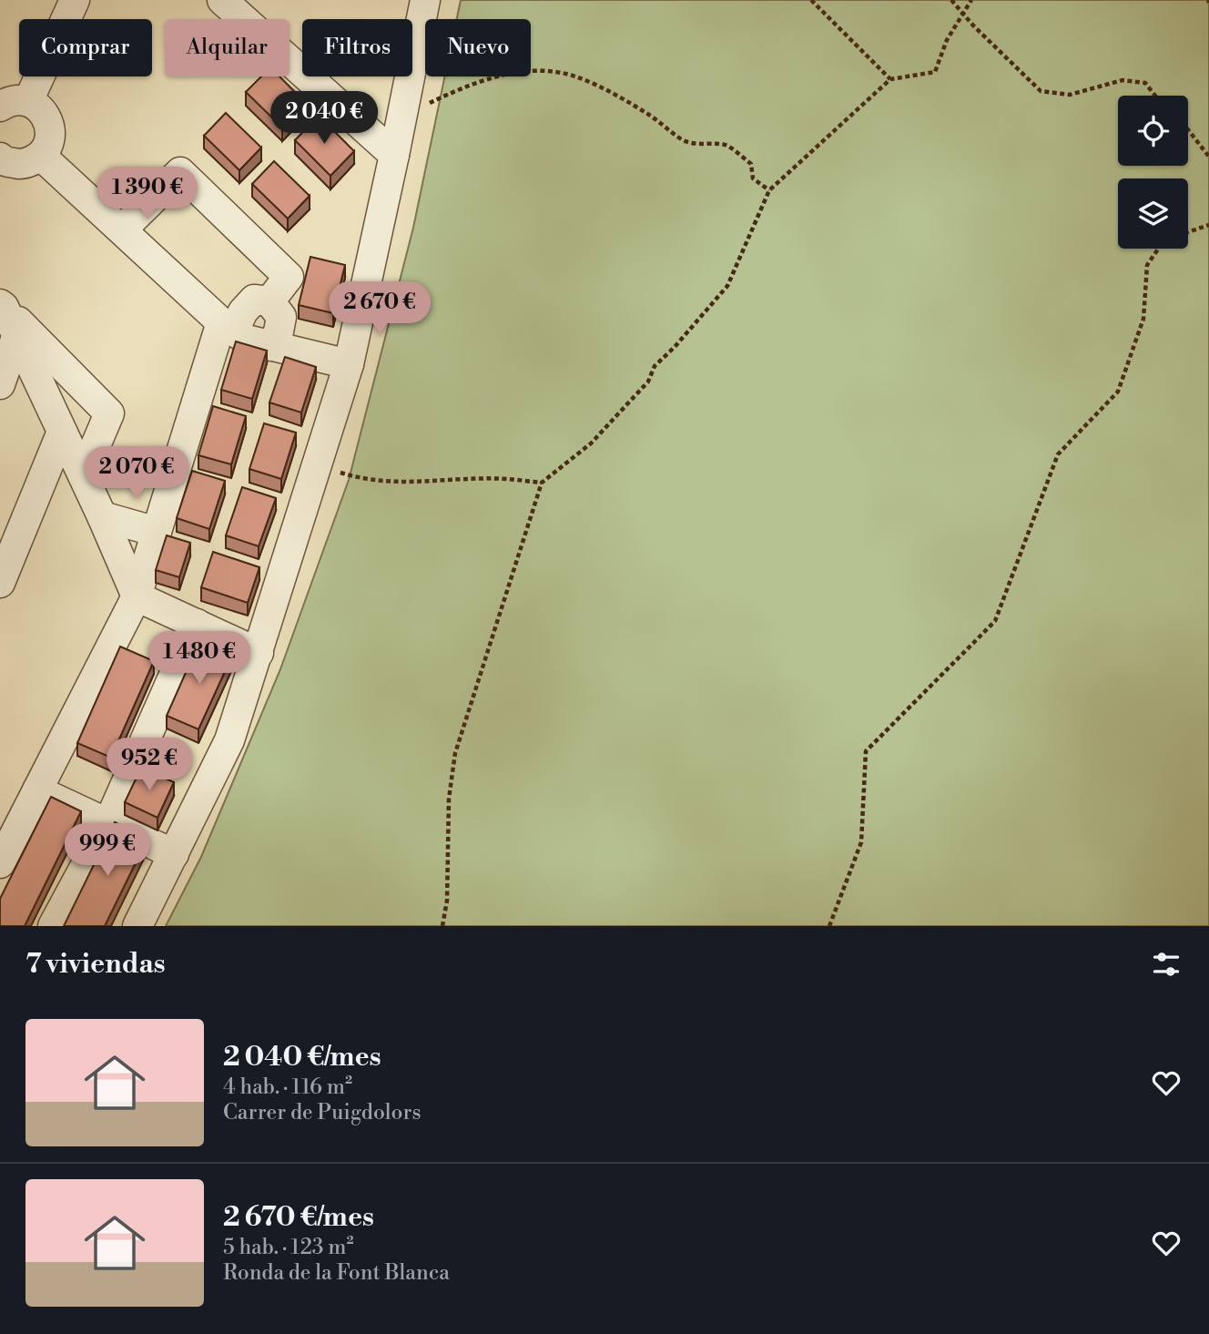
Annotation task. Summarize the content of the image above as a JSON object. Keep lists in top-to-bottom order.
{
  "page": {
    "chip": [
      "Comprar",
      "Alquilar",
      "Filtros",
      "Nuevo"
    ],
    "price": [
      "2 040 €",
      "1 390 €",
      "2 670 €",
      "2 070 €",
      "1 480 €",
      "952 €",
      "999 €"
    ],
    "heading": "7 viviendas",
    "list": [
      {
        "name": "2 040 €/mes",
        "note": "4 hab. · 116 m² · Carrer de Puigdolors"
      },
      {
        "name": "2 670 €/mes",
        "note": "5 hab. · 123 m² · Ronda de la Font Blanca"
      }
    ]
  }
}
